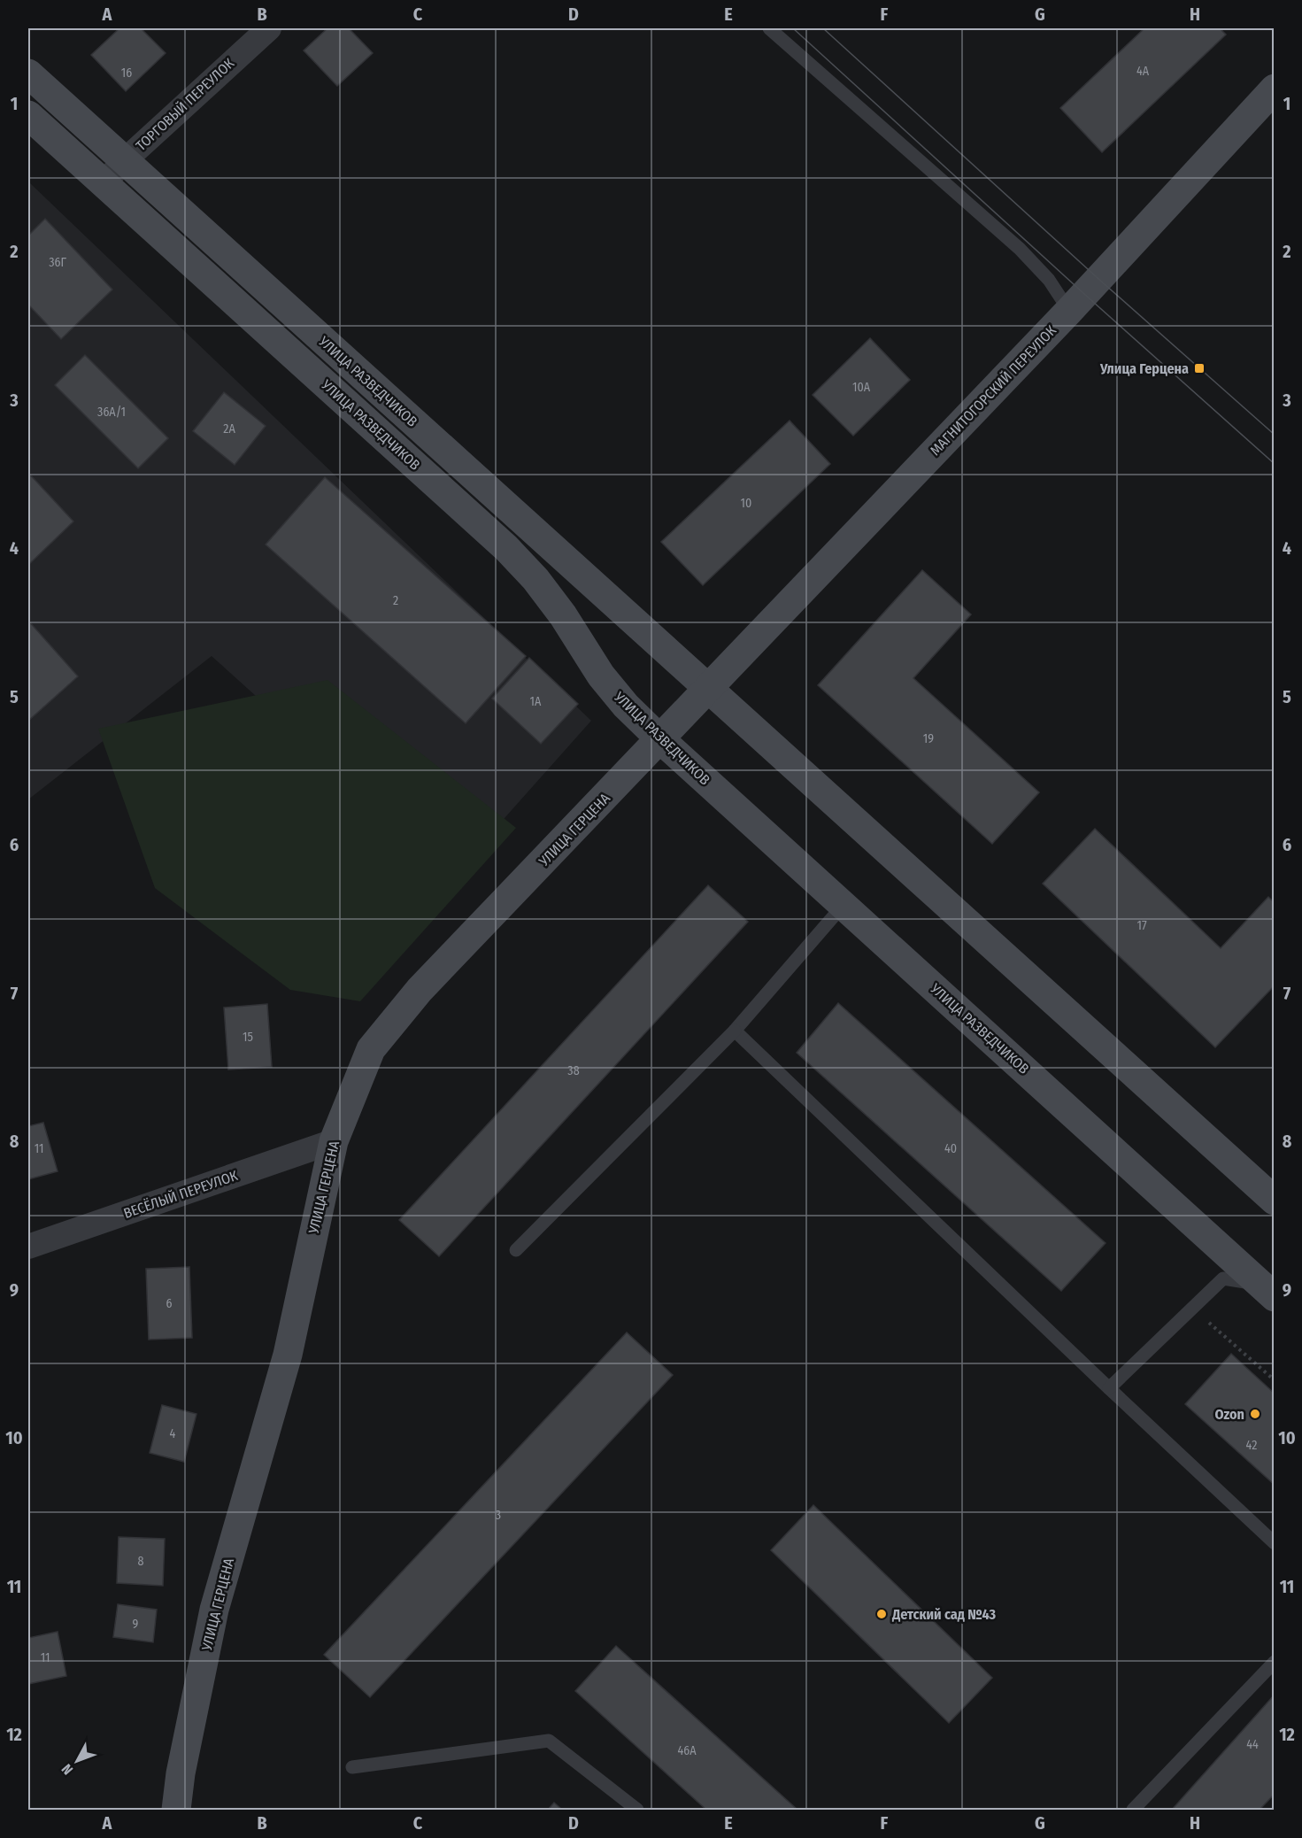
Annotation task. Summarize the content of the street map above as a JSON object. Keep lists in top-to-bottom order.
{
  "streets": {
    "main road": ["УЛИЦА РАЗВЕДЧИКОВ", "МАГНИТОГОРСКИЙ ПЕРЕУЛОК", "УЛИЦА ГЕРЦЕНА"],
    "street": ["ТОРГОВЫЙ ПЕРЕУЛОК", "ВЕСЁЛЫЙ ПЕРЕУЛОК"]
  },
  "crossings": [
    ["ТОРГОВЫЙ ПЕРЕУЛОК", "УЛИЦА РАЗВЕДЧИКОВ"],
    ["УЛИЦА РАЗВЕДЧИКОВ", "МАГНИТОГОРСКИЙ ПЕРЕУЛОК"],
    ["УЛИЦА РАЗВЕДЧИКОВ", "УЛИЦА ГЕРЦЕНА"],
    ["МАГНИТОГОРСКИЙ ПЕРЕУЛОК", "УЛИЦА ГЕРЦЕНА"],
    ["УЛИЦА ГЕРЦЕНА", "ВЕСЁЛЫЙ ПЕРЕУЛОК"]
  ],
  "places": {
    "transit": ["Улица Герцена"],
    "other": ["Ozon", "Детский сад №43"]
  },
  "house_numbers": [
    "4А",
    "16",
    "36Г",
    "10А",
    "36А/1",
    "2А",
    "10",
    "2",
    "1А",
    "19",
    "17",
    "15",
    "38",
    "11",
    "40",
    "6",
    "4",
    "42",
    "3",
    "8",
    "9",
    "11",
    "44",
    "46А"
  ],
  "north": "bottom left",
  "grid": {
    "columns": [
      "A",
      "B",
      "C",
      "D",
      "E",
      "F",
      "G",
      "H"
    ],
    "rows": [
      "1",
      "2",
      "3",
      "4",
      "5",
      "6",
      "7",
      "8",
      "9",
      "10",
      "11",
      "12"
    ]
  }
}
